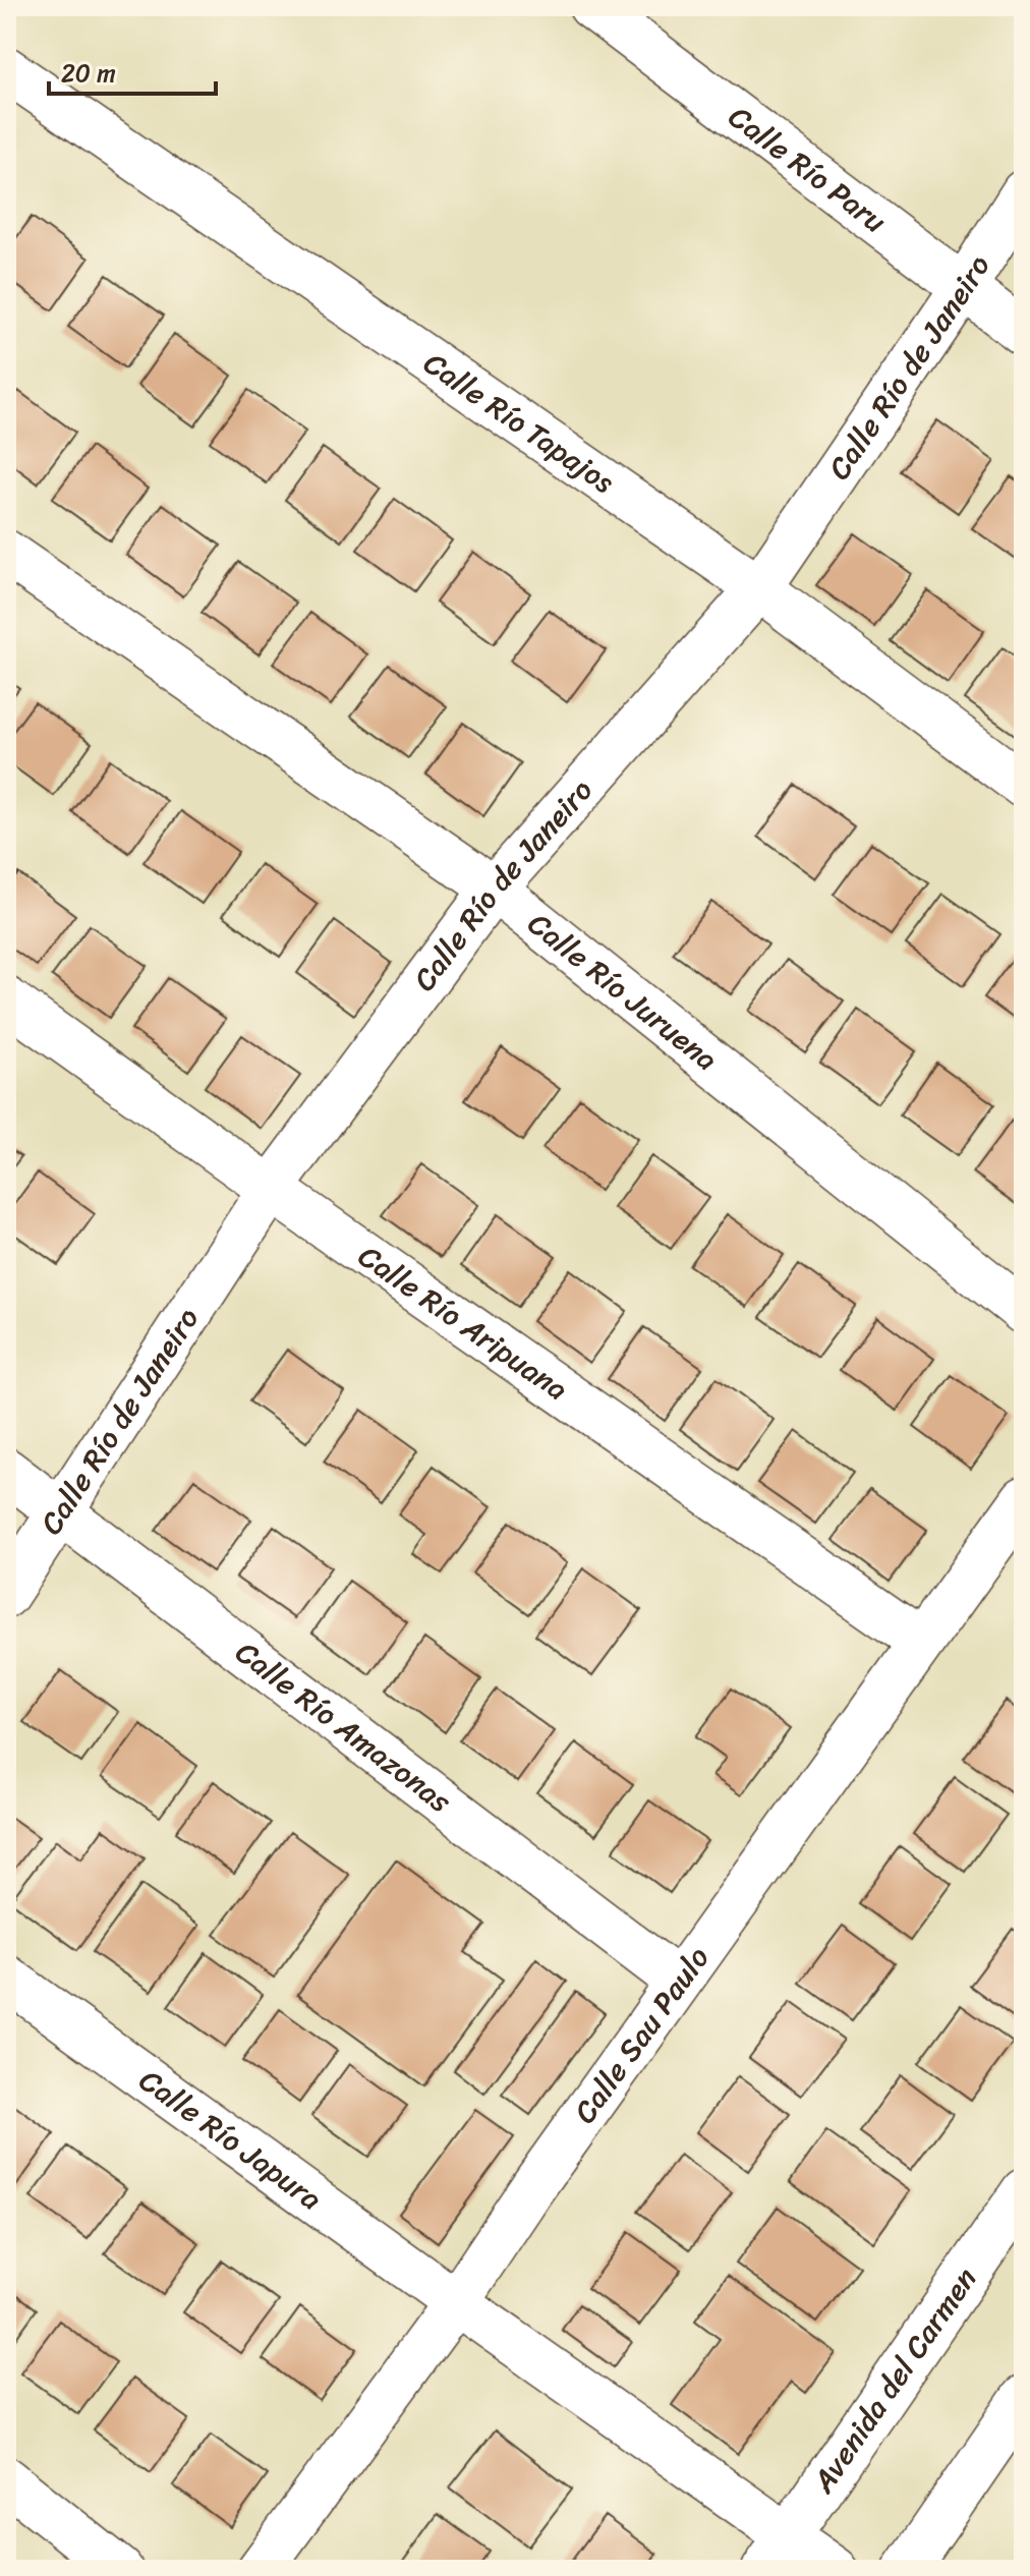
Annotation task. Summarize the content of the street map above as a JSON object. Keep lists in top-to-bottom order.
{
  "streets": {
    "street": [
      "Calle Río Paru",
      "Calle Río de Janeiro",
      "Calle Río Tapajos",
      "Calle Río Juruena",
      "Calle Río Aripuana",
      "Calle Río Amazonas",
      "Calle Sau Paulo",
      "Calle Río Japura",
      "Avenida del Carmen"
    ]
  },
  "crossings": [
    ["Calle Río Paru", "Calle Río de Janeiro"],
    ["Calle Río de Janeiro", "Calle Río Tapajos"],
    ["Calle Río de Janeiro", "Calle Río Juruena"],
    ["Calle Río de Janeiro", "Calle Río Aripuana"],
    ["Calle Río de Janeiro", "Calle Río Amazonas"],
    ["Calle Río Aripuana", "Calle Sau Paulo"],
    ["Calle Río Amazonas", "Calle Sau Paulo"],
    ["Calle Sau Paulo", "Calle Río Japura"],
    ["Calle Río Japura", "Avenida del Carmen"]
  ],
  "scale_bar": "20 m"
}
